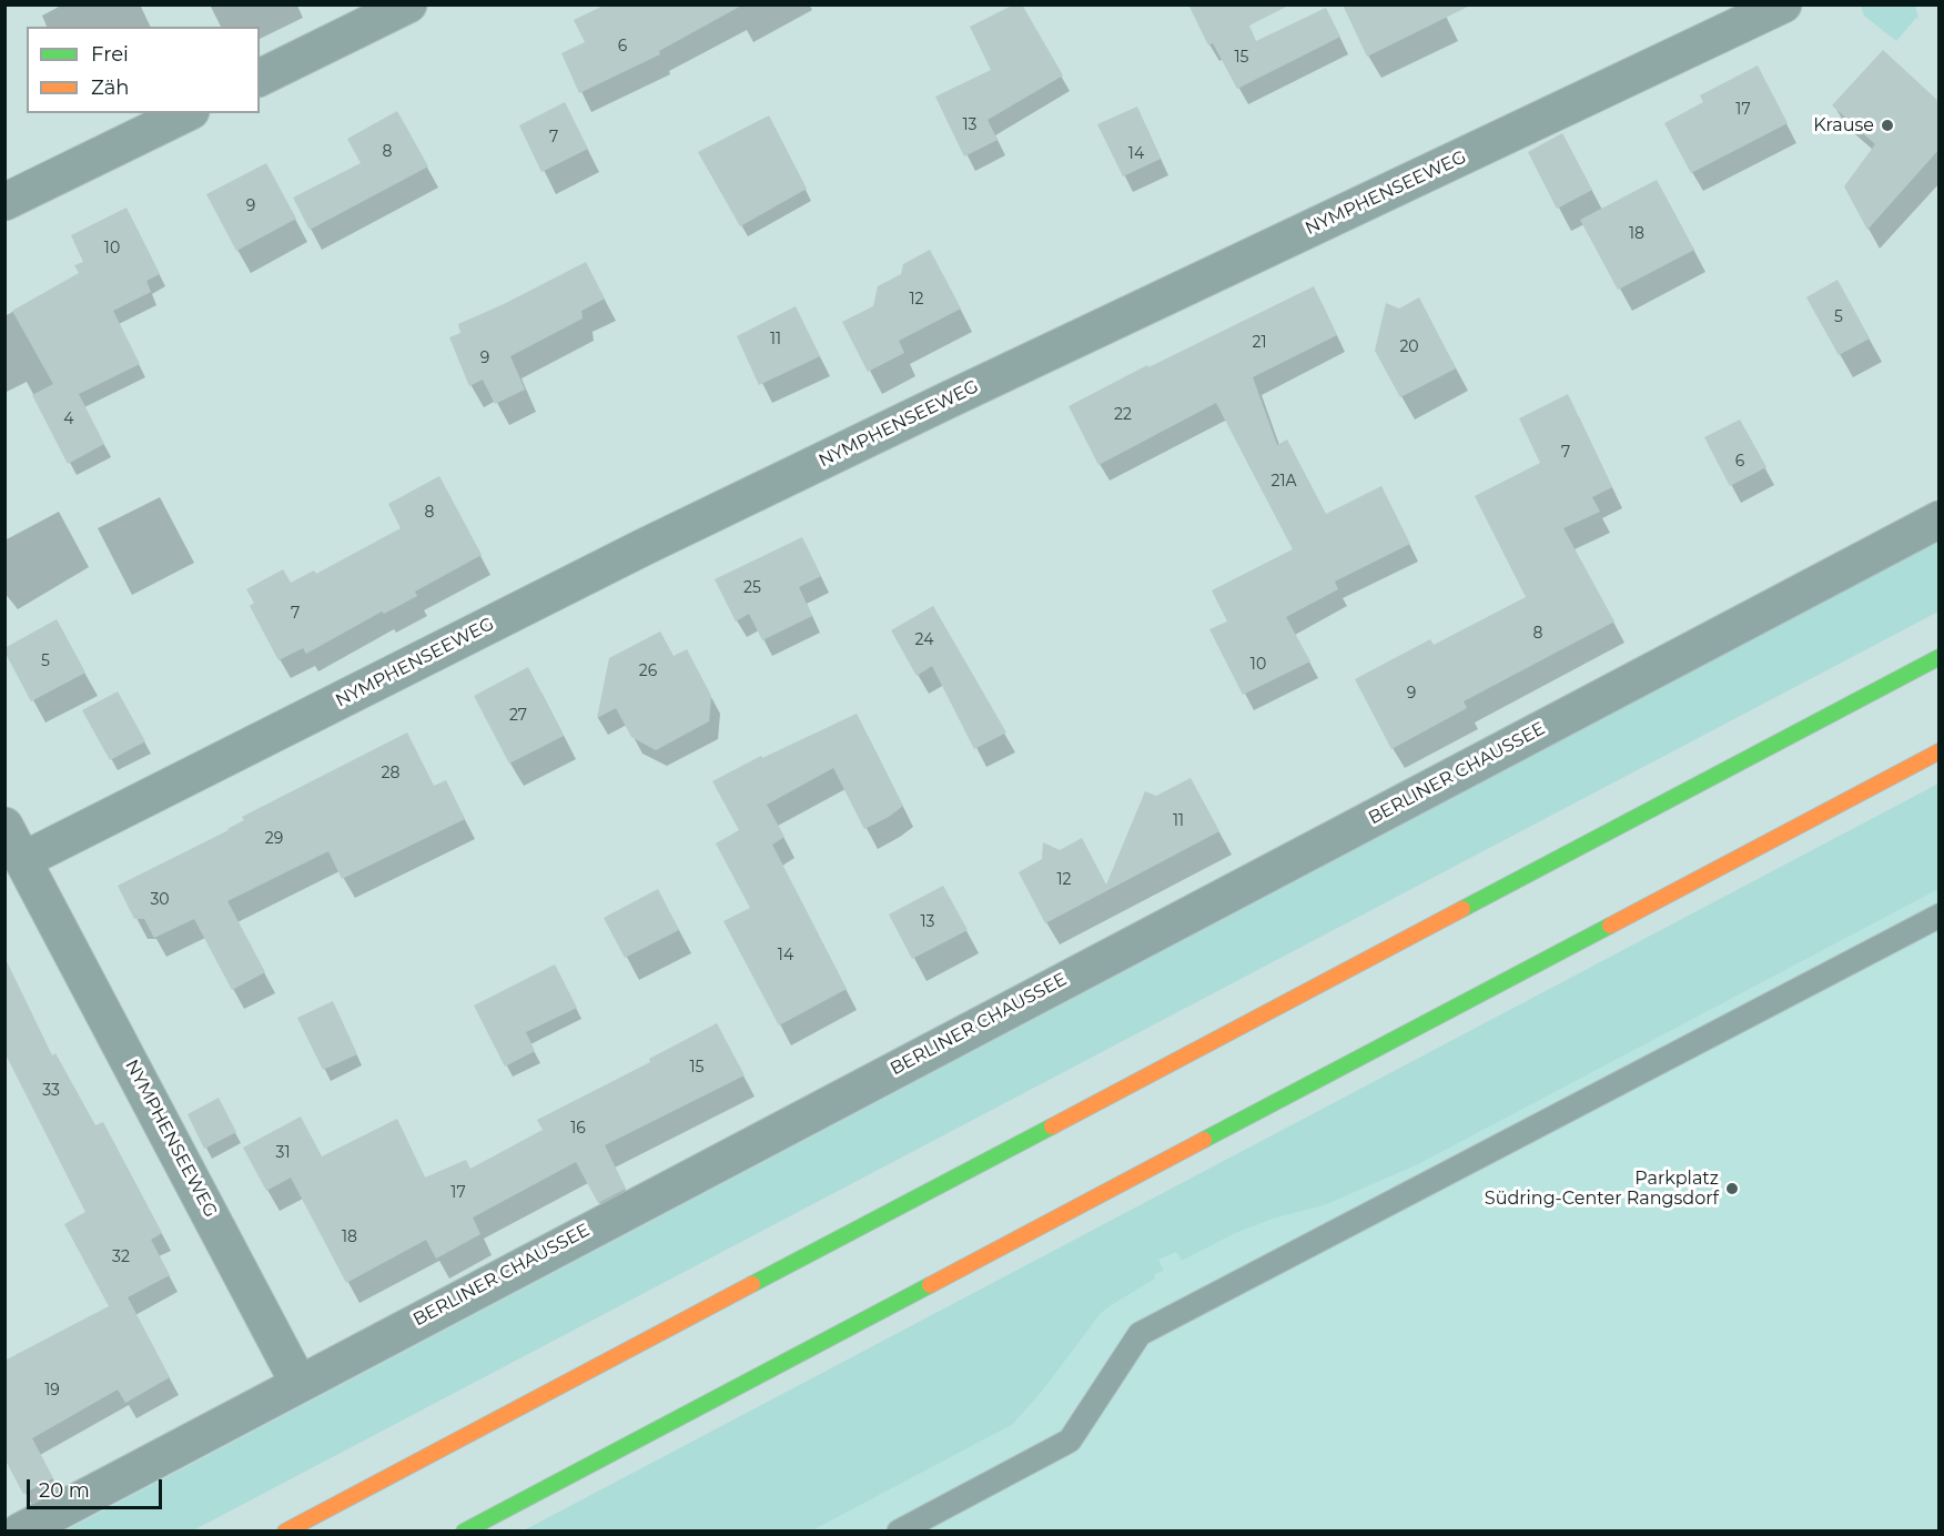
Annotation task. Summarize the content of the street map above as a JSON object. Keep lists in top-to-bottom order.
{
  "streets": {
    "street": ["NYMPHENSEEWEG", "BERLINER CHAUSSEE"]
  },
  "crossings": [
    ["NYMPHENSEEWEG", "BERLINER CHAUSSEE"]
  ],
  "places": ["Krause", "Parkplatz Südring-Center Rangsdorf"],
  "house_numbers": [
    "6",
    "15",
    "17",
    "13",
    "7",
    "8",
    "14",
    "9",
    "18",
    "10",
    "12",
    "5",
    "11",
    "21",
    "20",
    "9",
    "22",
    "4",
    "7",
    "6",
    "21A",
    "8",
    "25",
    "7",
    "8",
    "24",
    "5",
    "10",
    "26",
    "9",
    "27",
    "28",
    "11",
    "29",
    "12",
    "30",
    "13",
    "14",
    "15",
    "33",
    "16",
    "31",
    "17",
    "18",
    "32",
    "19"
  ],
  "legend": ["Frei", "Zäh"],
  "scale_bar": "20 m"
}
